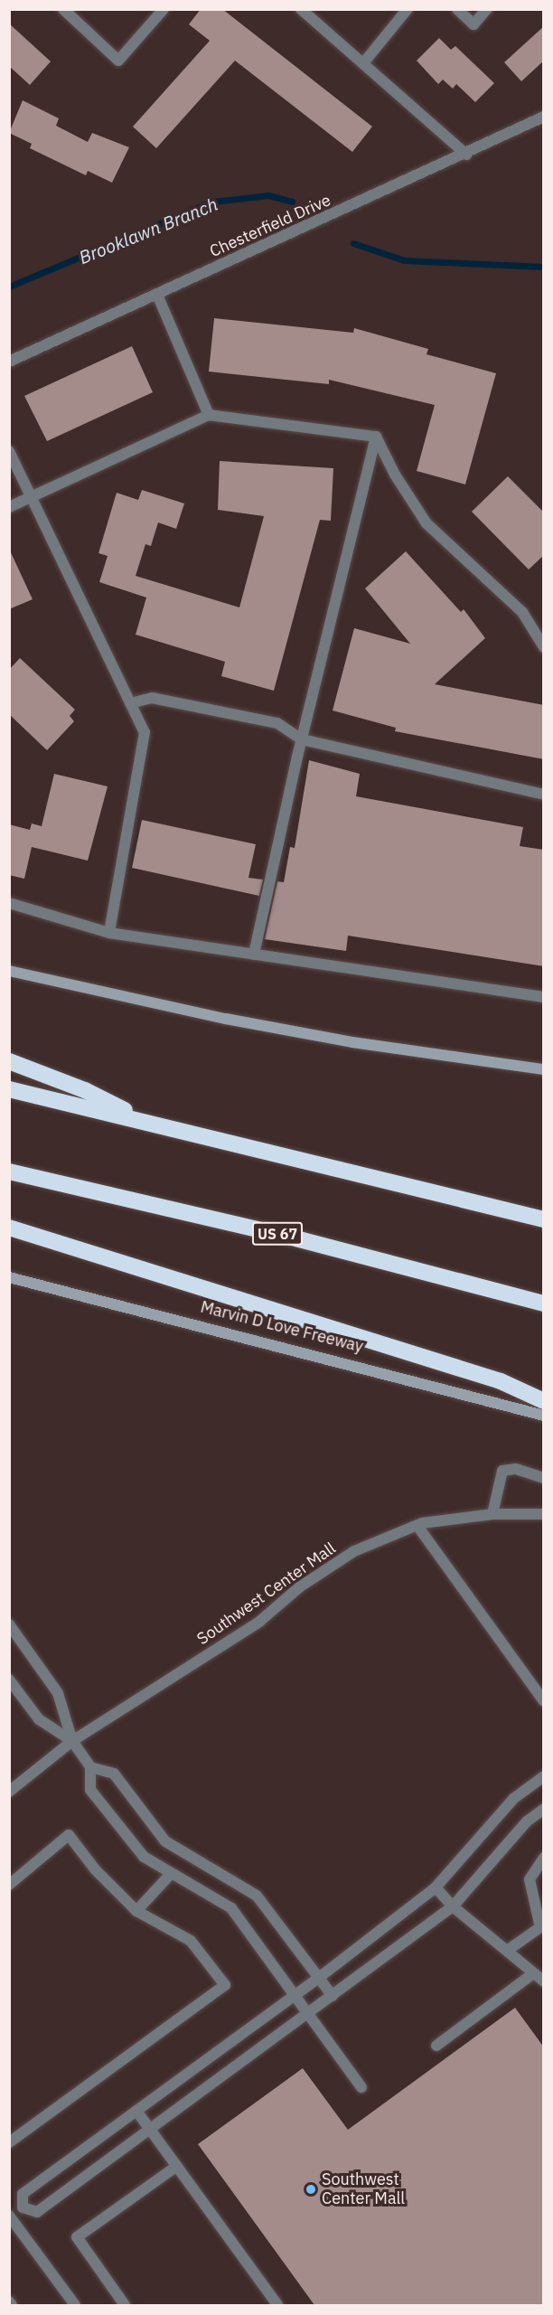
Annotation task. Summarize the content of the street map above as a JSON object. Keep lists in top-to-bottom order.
{
  "streets": {
    "highway": ["US 67"],
    "main road": ["Marvin D Love Freeway"],
    "street": ["Chesterfield Drive", "Southwest Center Mall"]
  },
  "water": ["Brooklawn Branch"],
  "places": ["Southwest Center Mall"]
}
